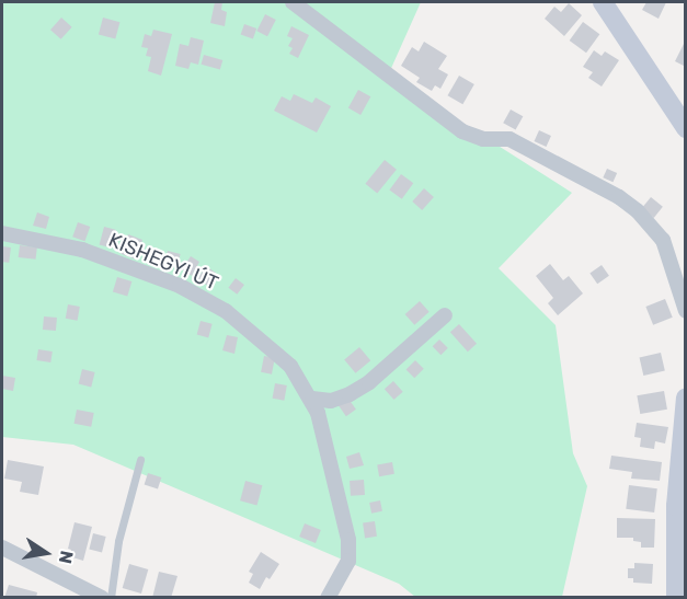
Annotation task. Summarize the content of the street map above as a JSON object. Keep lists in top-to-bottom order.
{
  "streets": {
    "street": ["KISHEGYI ÚT"]
  },
  "north": "right"
}
